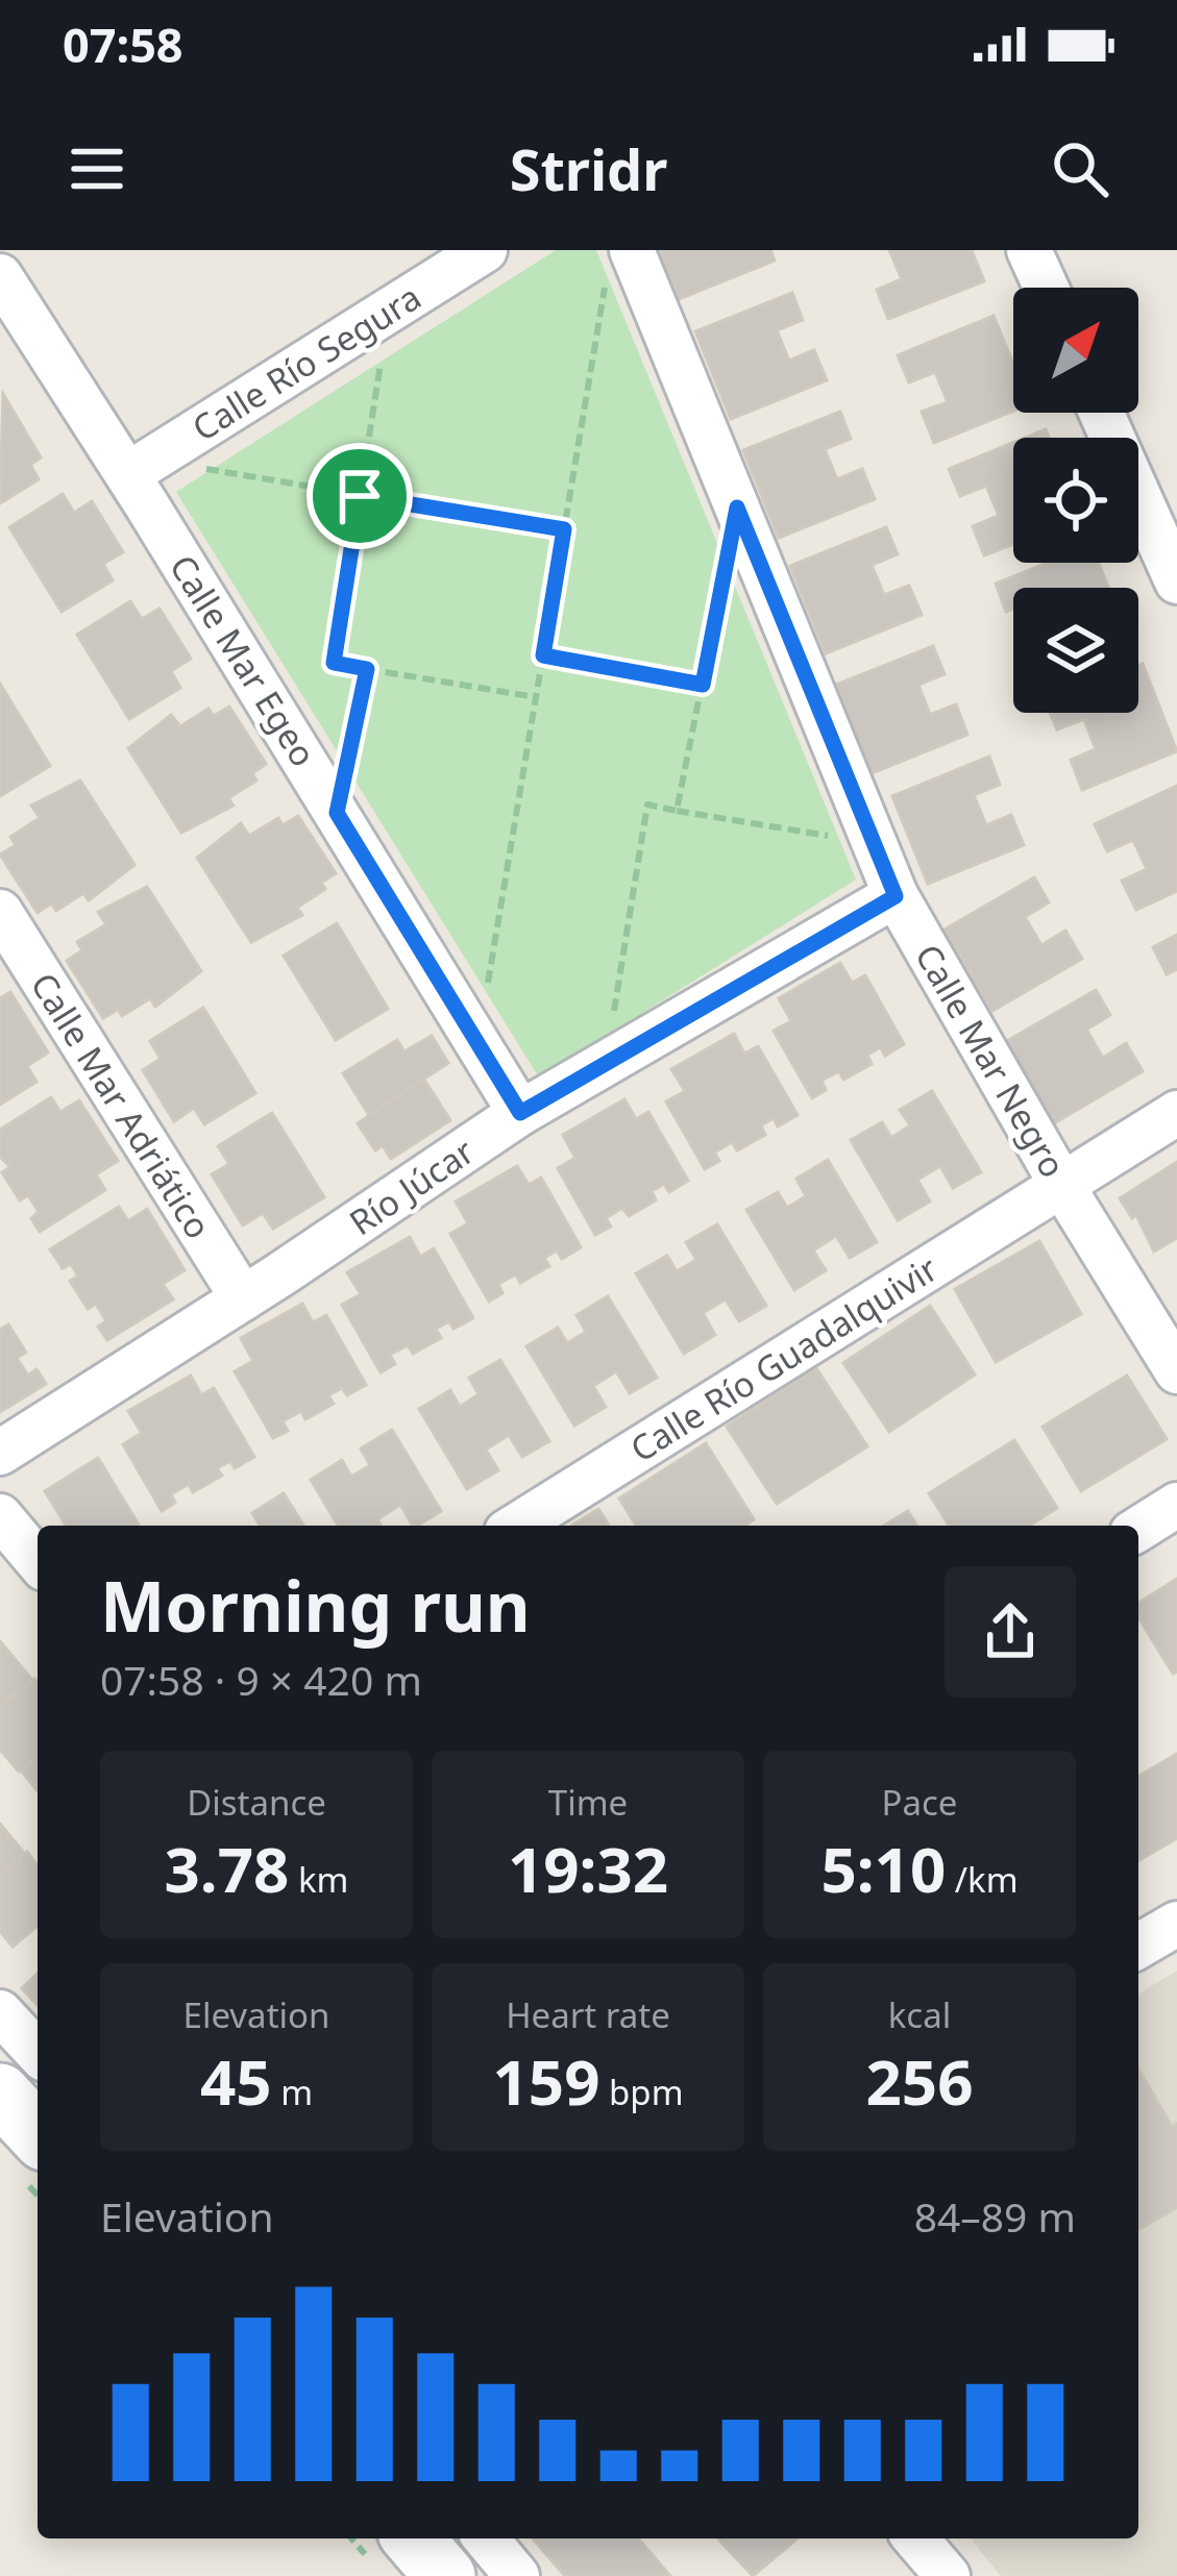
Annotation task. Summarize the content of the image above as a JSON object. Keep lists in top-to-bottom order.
{
  "streets": {
    "street": [
      "Calle Río Segura",
      "Calle Mar Egeo",
      "Calle Mar Negro",
      "Calle Mar Adriático",
      "Río Júcar",
      "Calle Río Guadalquivir"
    ]
  },
  "crossings": [
    ["Calle Río Segura", "Calle Mar Egeo"],
    ["Calle Mar Egeo", "Río Júcar"],
    ["Calle Mar Negro", "Río Júcar"],
    ["Calle Mar Negro", "Calle Río Guadalquivir"],
    ["Calle Mar Adriático", "Río Júcar"]
  ],
  "north": "top right",
  "page": {
    "status": "07:58",
    "header": "Stridr",
    "heading": ["Morning run", "07:58 · 9 × 420 m"],
    "stats": [
      ["Distance", "3.78 km"],
      ["Time", "19:32"],
      ["Pace", "5:10 /km"],
      ["Elevation", "45 m"],
      ["Heart rate", "159 bpm"],
      ["kcal", "256"]
    ],
    "chart": ["Elevation", "84–89 m"]
  }
}
